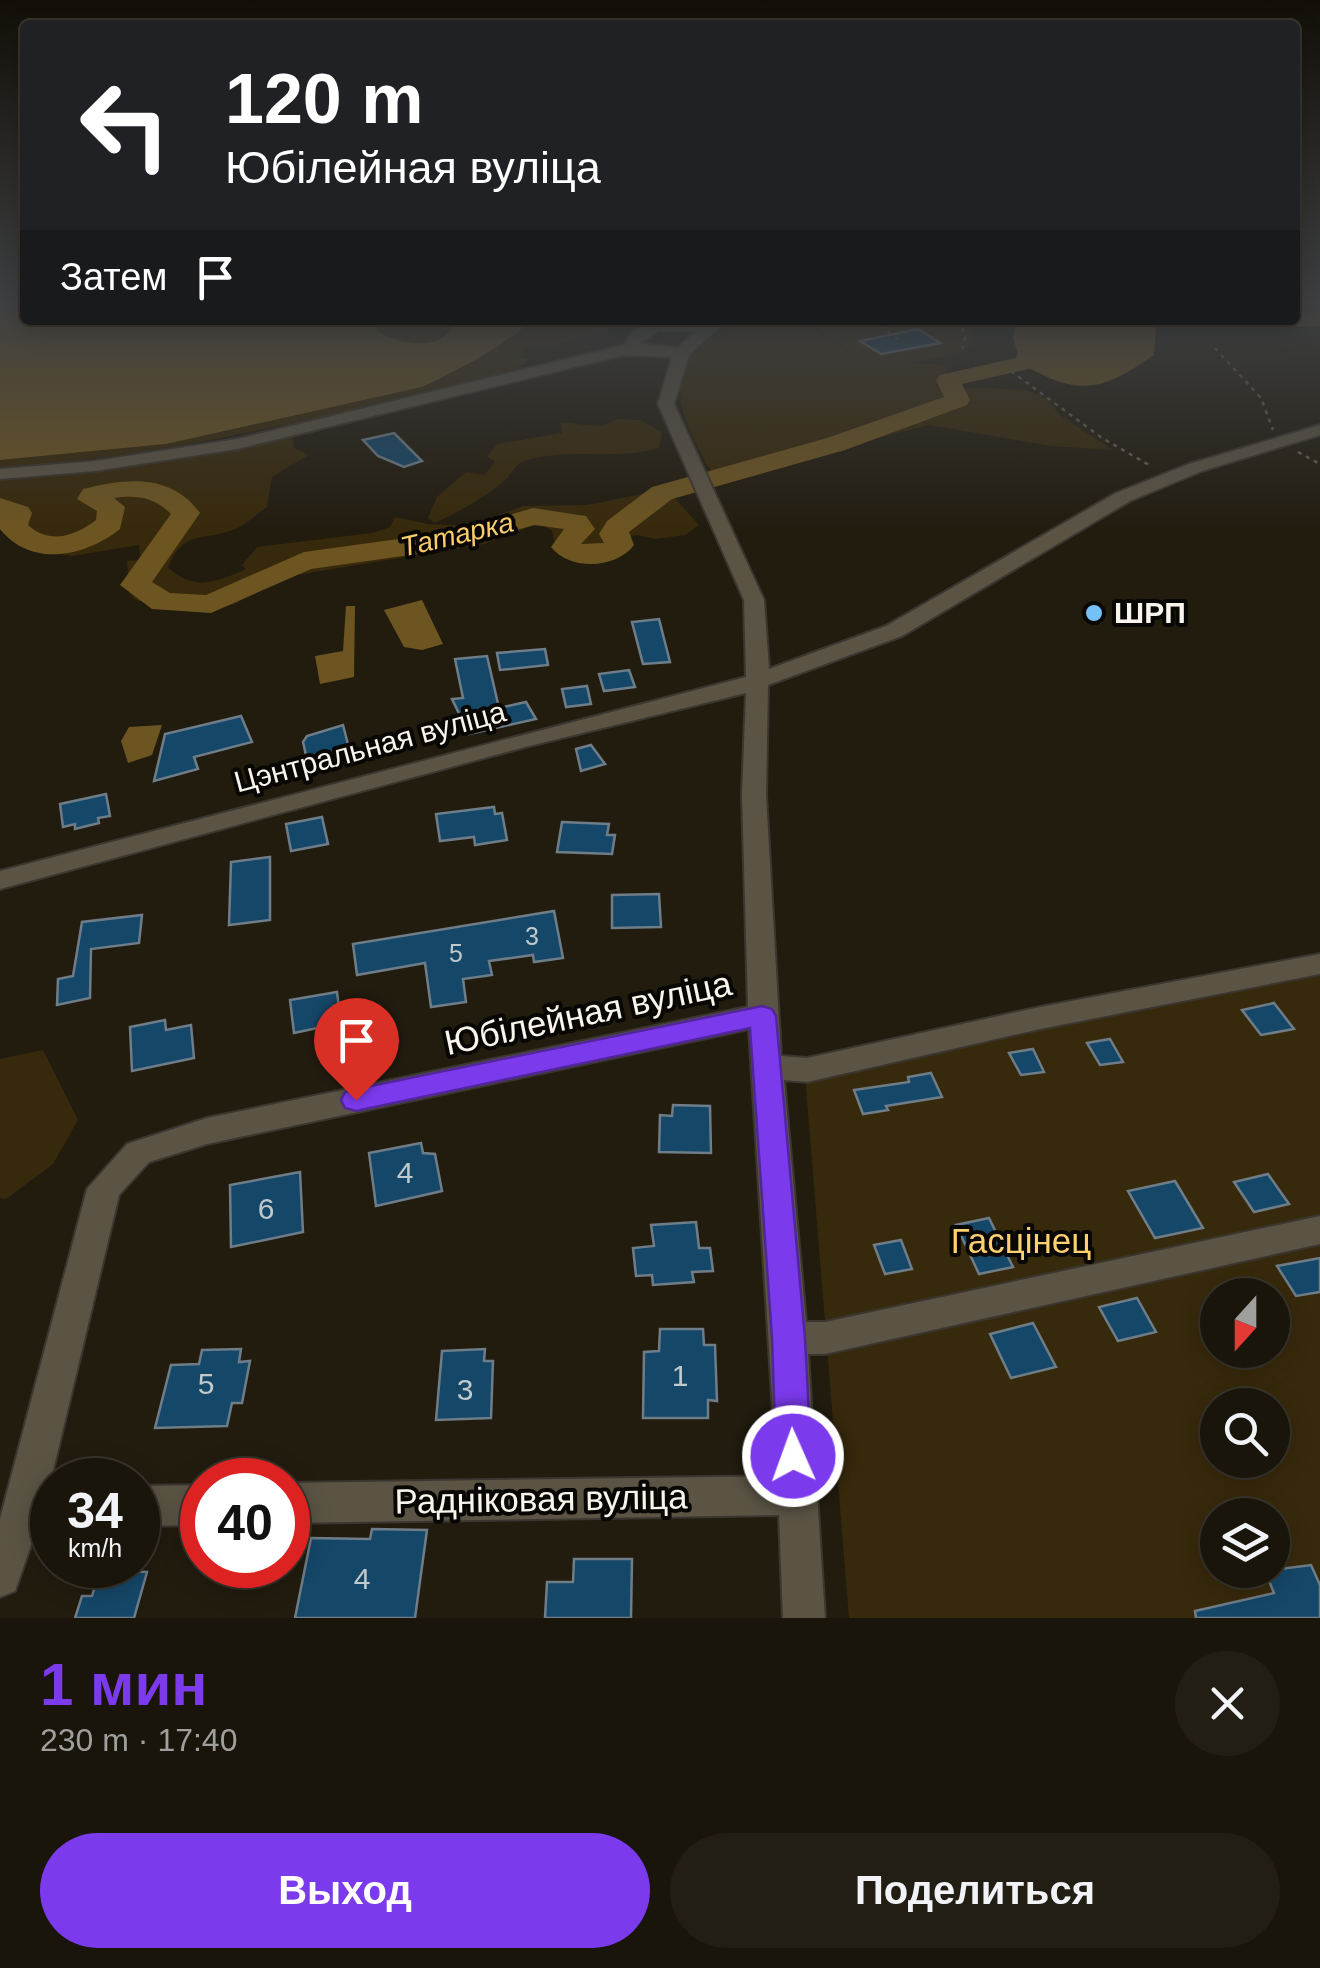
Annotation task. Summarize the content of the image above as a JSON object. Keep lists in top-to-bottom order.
{
  "streets": {
    "street": ["Цэнтральная вуліца", "Юбілейная вуліца", "Радніковая вуліца"]
  },
  "water": ["Татарка"],
  "parks": ["Гасцінец"],
  "places": ["ШРП"],
  "house_numbers": [
    "3",
    "5",
    "4",
    "6",
    "1",
    "5",
    "3",
    "4"
  ],
  "north": "bottom",
  "page": {
    "turn": ["120 m", "Юбілейная вуліца"],
    "then": "Затем",
    "speed": "34 km/h",
    "limit": "40",
    "heading": ["1 мин", "230 m · 17:40"],
    "buttons": ["Выход", "Поделиться"]
  }
}
